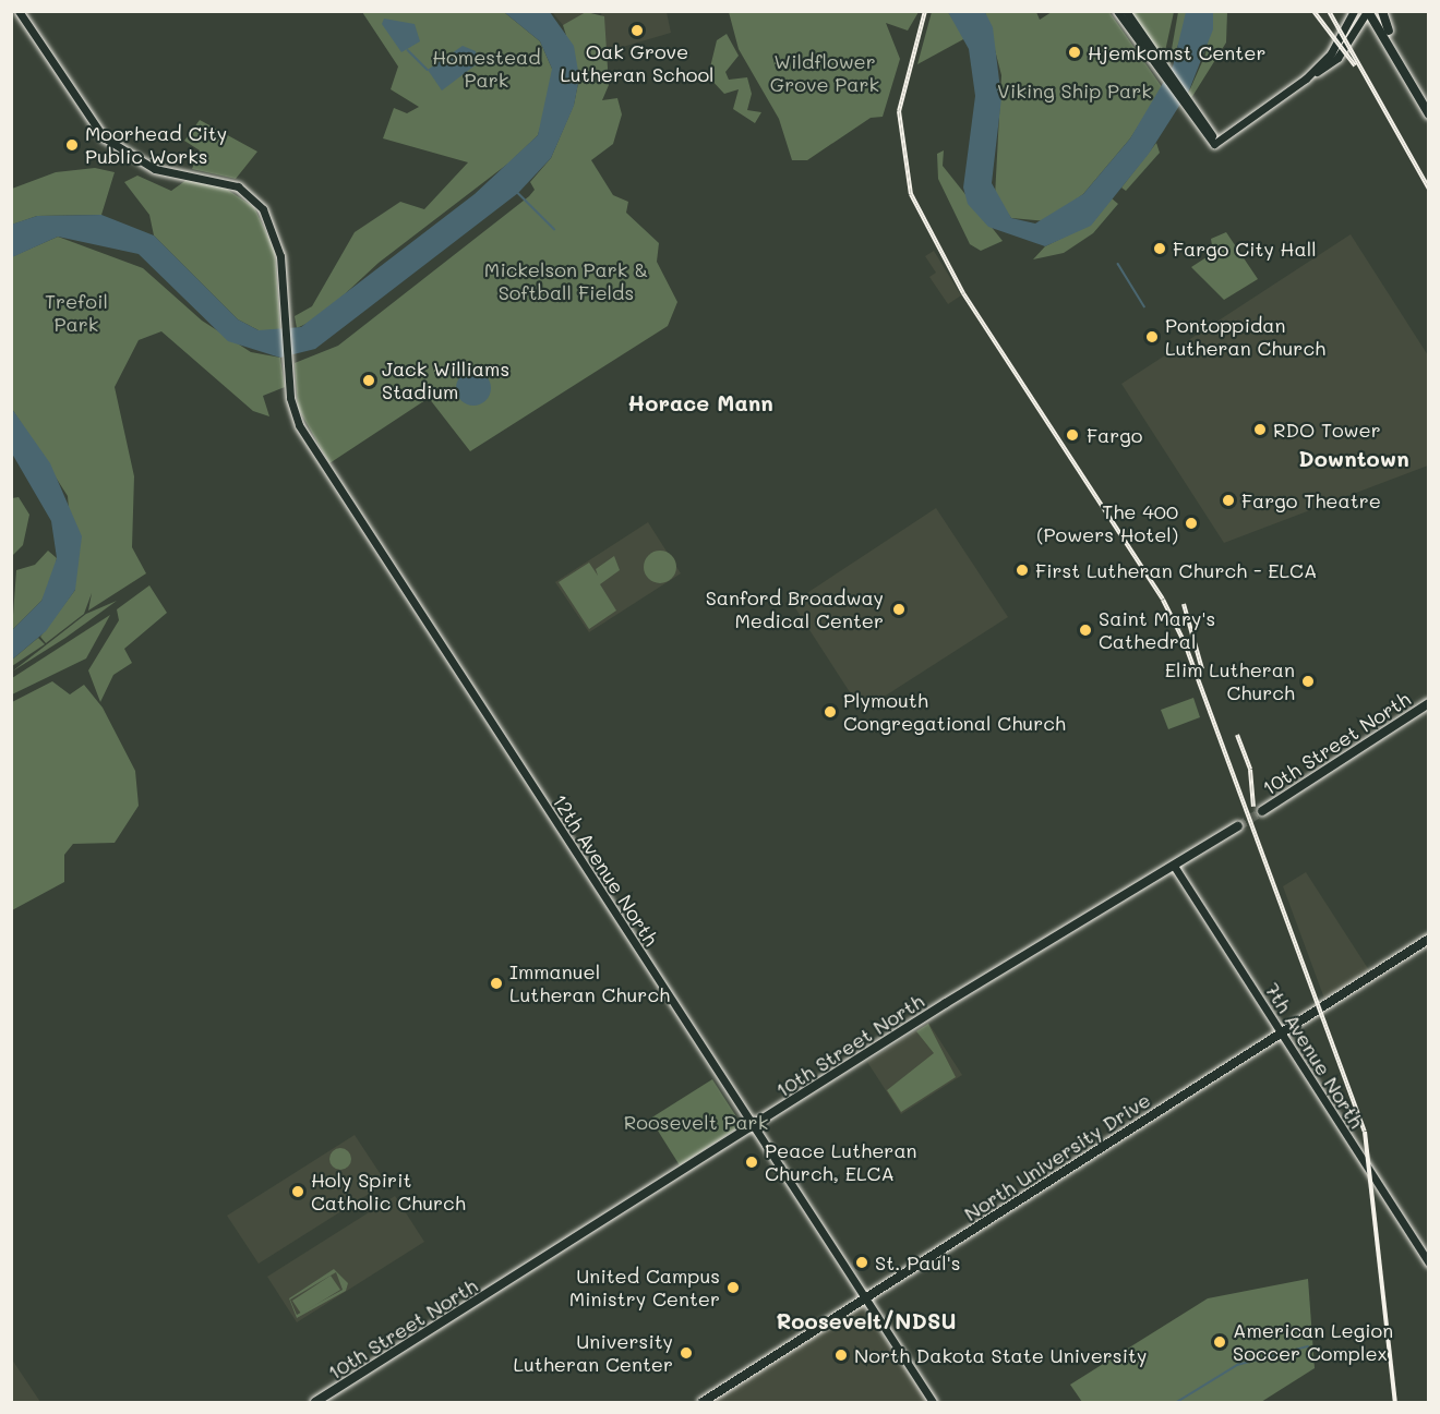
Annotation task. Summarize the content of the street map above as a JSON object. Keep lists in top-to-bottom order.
{
  "streets": {
    "main road": [
      "10th Street North",
      "12th Avenue North",
      "7th Avenue North",
      "North University Drive"
    ]
  },
  "crossings": [
    ["10th Street North", "12th Avenue North"],
    ["10th Street North", "7th Avenue North"],
    ["12th Avenue North", "North University Drive"],
    ["7th Avenue North", "North University Drive"]
  ],
  "districts": ["Horace Mann", "Downtown", "Roosevelt/NDSU"],
  "parks": [
    "Homestead Park",
    "Wildflower Grove Park",
    "Viking Ship Park",
    "Mickelson Park & Softball Fields",
    "Trefoil Park",
    "Roosevelt Park"
  ],
  "places": [
    "Oak Grove Lutheran School",
    "Hjemkomst Center",
    "Moorhead City Public Works",
    "Fargo City Hall",
    "Pontoppidan Lutheran Church",
    "Jack Williams Stadium",
    "RDO Tower",
    "Fargo",
    "Fargo Theatre",
    "The 400 (Powers Hotel)",
    "First Lutheran Church - ELCA",
    "Sanford Broadway Medical Center",
    "Saint Mary's Cathedral",
    "Elim Lutheran Church",
    "Plymouth Congregational Church",
    "Immanuel Lutheran Church",
    "Peace Lutheran Church, ELCA",
    "Holy Spirit Catholic Church",
    "St. Paul's",
    "United Campus Ministry Center",
    "American Legion Soccer Complex",
    "University Lutheran Center",
    "North Dakota State University"
  ]
}
